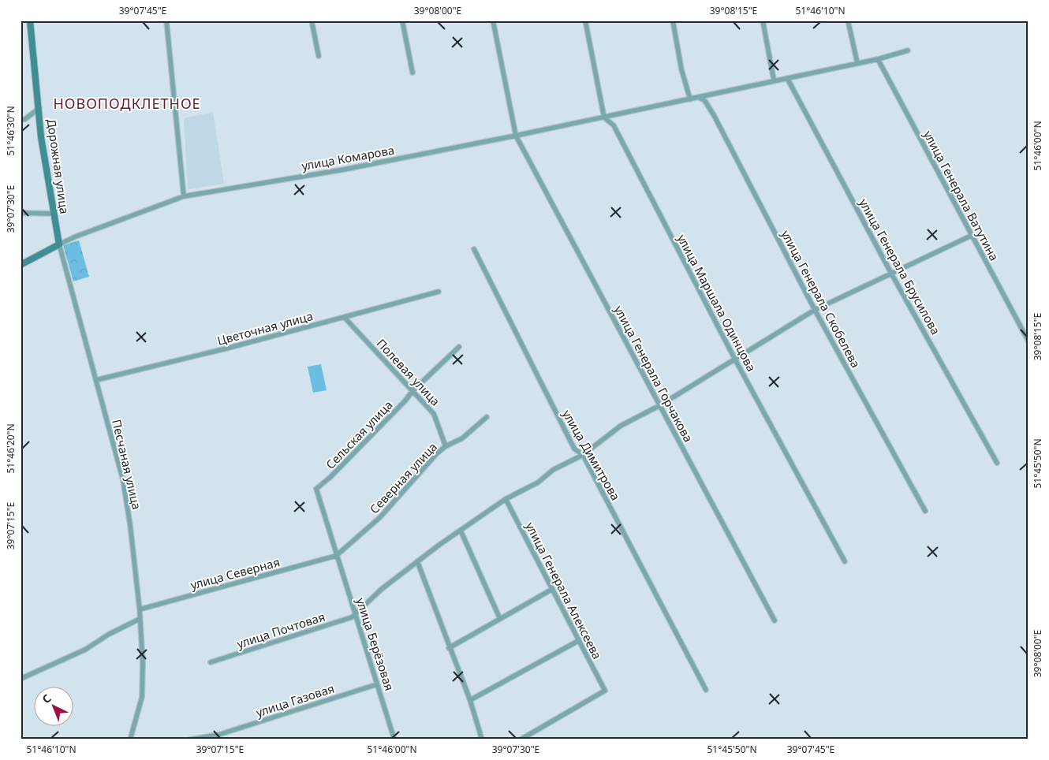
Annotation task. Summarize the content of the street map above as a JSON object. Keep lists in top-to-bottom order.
{
  "streets": {
    "street": [
      "улица Комарова",
      "Дорожная улица",
      "улица Генерала Ватутина",
      "улица Генерала Брусилова",
      "улица Генерала Скобелева",
      "улица Маршала Одинцова",
      "Цветочная улица",
      "Полевая улица",
      "улица Генерала Горчакова",
      "Сельская улица",
      "улица Димитрова",
      "Песчаная улица",
      "Северная улица",
      "улица Северная",
      "улица Генерала Алексеева",
      "улица Почтовая",
      "улица Берёзовая",
      "улица Газовая"
    ]
  },
  "crossings": [
    ["улица Комарова", "Дорожная улица"],
    ["улица Комарова", "улица Генерала Ватутина"],
    ["улица Комарова", "улица Генерала Брусилова"],
    ["улица Комарова", "улица Генерала Скобелева"],
    ["улица Комарова", "улица Маршала Одинцова"],
    ["улица Комарова", "улица Генерала Горчакова"],
    ["улица Комарова", "Песчаная улица"],
    ["Дорожная улица", "Песчаная улица"],
    ["Цветочная улица", "Полевая улица"],
    ["Цветочная улица", "Песчаная улица"],
    ["Полевая улица", "Сельская улица"],
    ["Полевая улица", "Северная улица"],
    ["Сельская улица", "улица Берёзовая"],
    ["Песчаная улица", "улица Северная"],
    ["Северная улица", "улица Северная"],
    ["Северная улица", "улица Берёзовая"],
    ["улица Северная", "улица Берёзовая"],
    ["улица Почтовая", "улица Берёзовая"],
    ["улица Берёзовая", "улица Газовая"]
  ],
  "districts": ["НОВОПОДКЛЕТНОЕ"],
  "north": "top left",
  "coordinates": [
    "39°07'45\"E",
    "39°08'00\"E",
    "39°08'15\"E",
    "51°46'10\"N",
    "51°46'30\"N",
    "51°46'00\"N",
    "39°07'30\"E",
    "51°46'20\"N",
    "51°45'50\"N",
    "39°07'15\"E"
  ]
}
